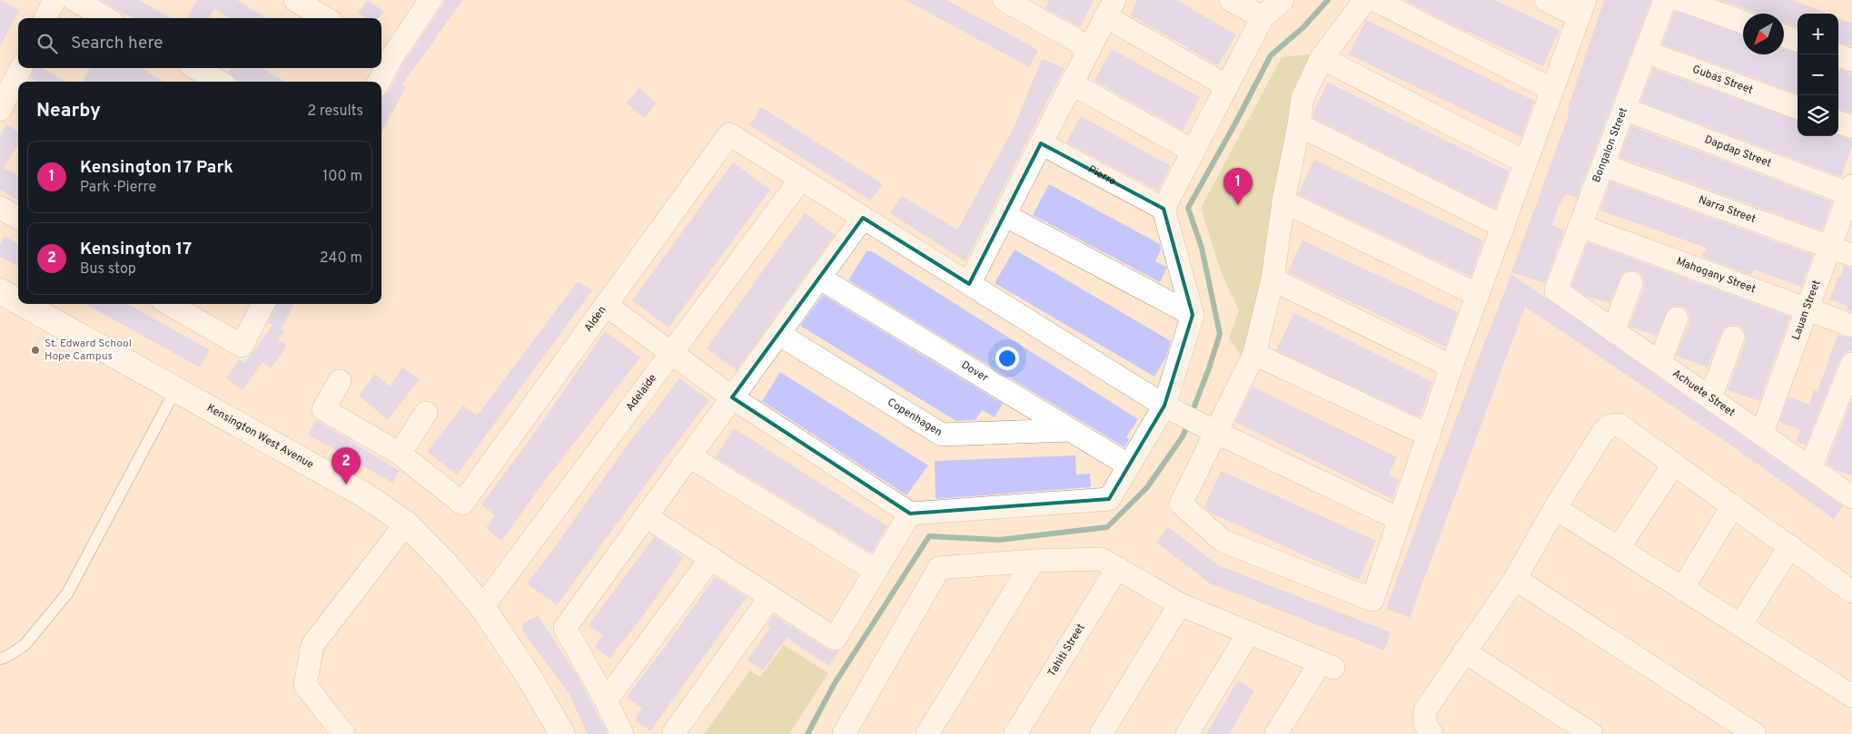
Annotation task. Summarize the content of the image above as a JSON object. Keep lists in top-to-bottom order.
{
  "streets": {
    "street": [
      "Gubas Street",
      "Bongalon Street",
      "Dapdap Street",
      "Pierre",
      "Narra Street",
      "Mahogany Street",
      "Lauan Street",
      "Alden",
      "Dover",
      "Adelaide",
      "Achuete Street",
      "Copenhagen",
      "Kensington West Avenue",
      "Tahiti Street"
    ]
  },
  "crossings": [
    ["Gubas Street", "Bongalon Street"],
    ["Bongalon Street", "Dapdap Street"],
    ["Bongalon Street", "Narra Street"],
    ["Bongalon Street", "Mahogany Street"],
    ["Bongalon Street", "Achuete Street"],
    ["Dapdap Street", "Lauan Street"],
    ["Narra Street", "Lauan Street"],
    ["Mahogany Street", "Lauan Street"],
    ["Lauan Street", "Achuete Street"],
    ["Alden", "Adelaide"],
    ["Dover", "Copenhagen"],
    ["Adelaide", "Kensington West Avenue"]
  ],
  "places": ["St. Edward School Hope Campus"],
  "north": "bottom left",
  "page": {
    "map_buttons": ["+", "−"],
    "search": "Search here",
    "heading": ["Nearby", "2 results"],
    "list": [
      {
        "mark": "1",
        "name": "Kensington 17 Park",
        "note": "Park · Pierre",
        "value": "100 m"
      },
      {
        "mark": "2",
        "name": "Kensington 17",
        "note": "Bus stop",
        "value": "240 m"
      }
    ],
    "pins": ["1", "2"]
  }
}
